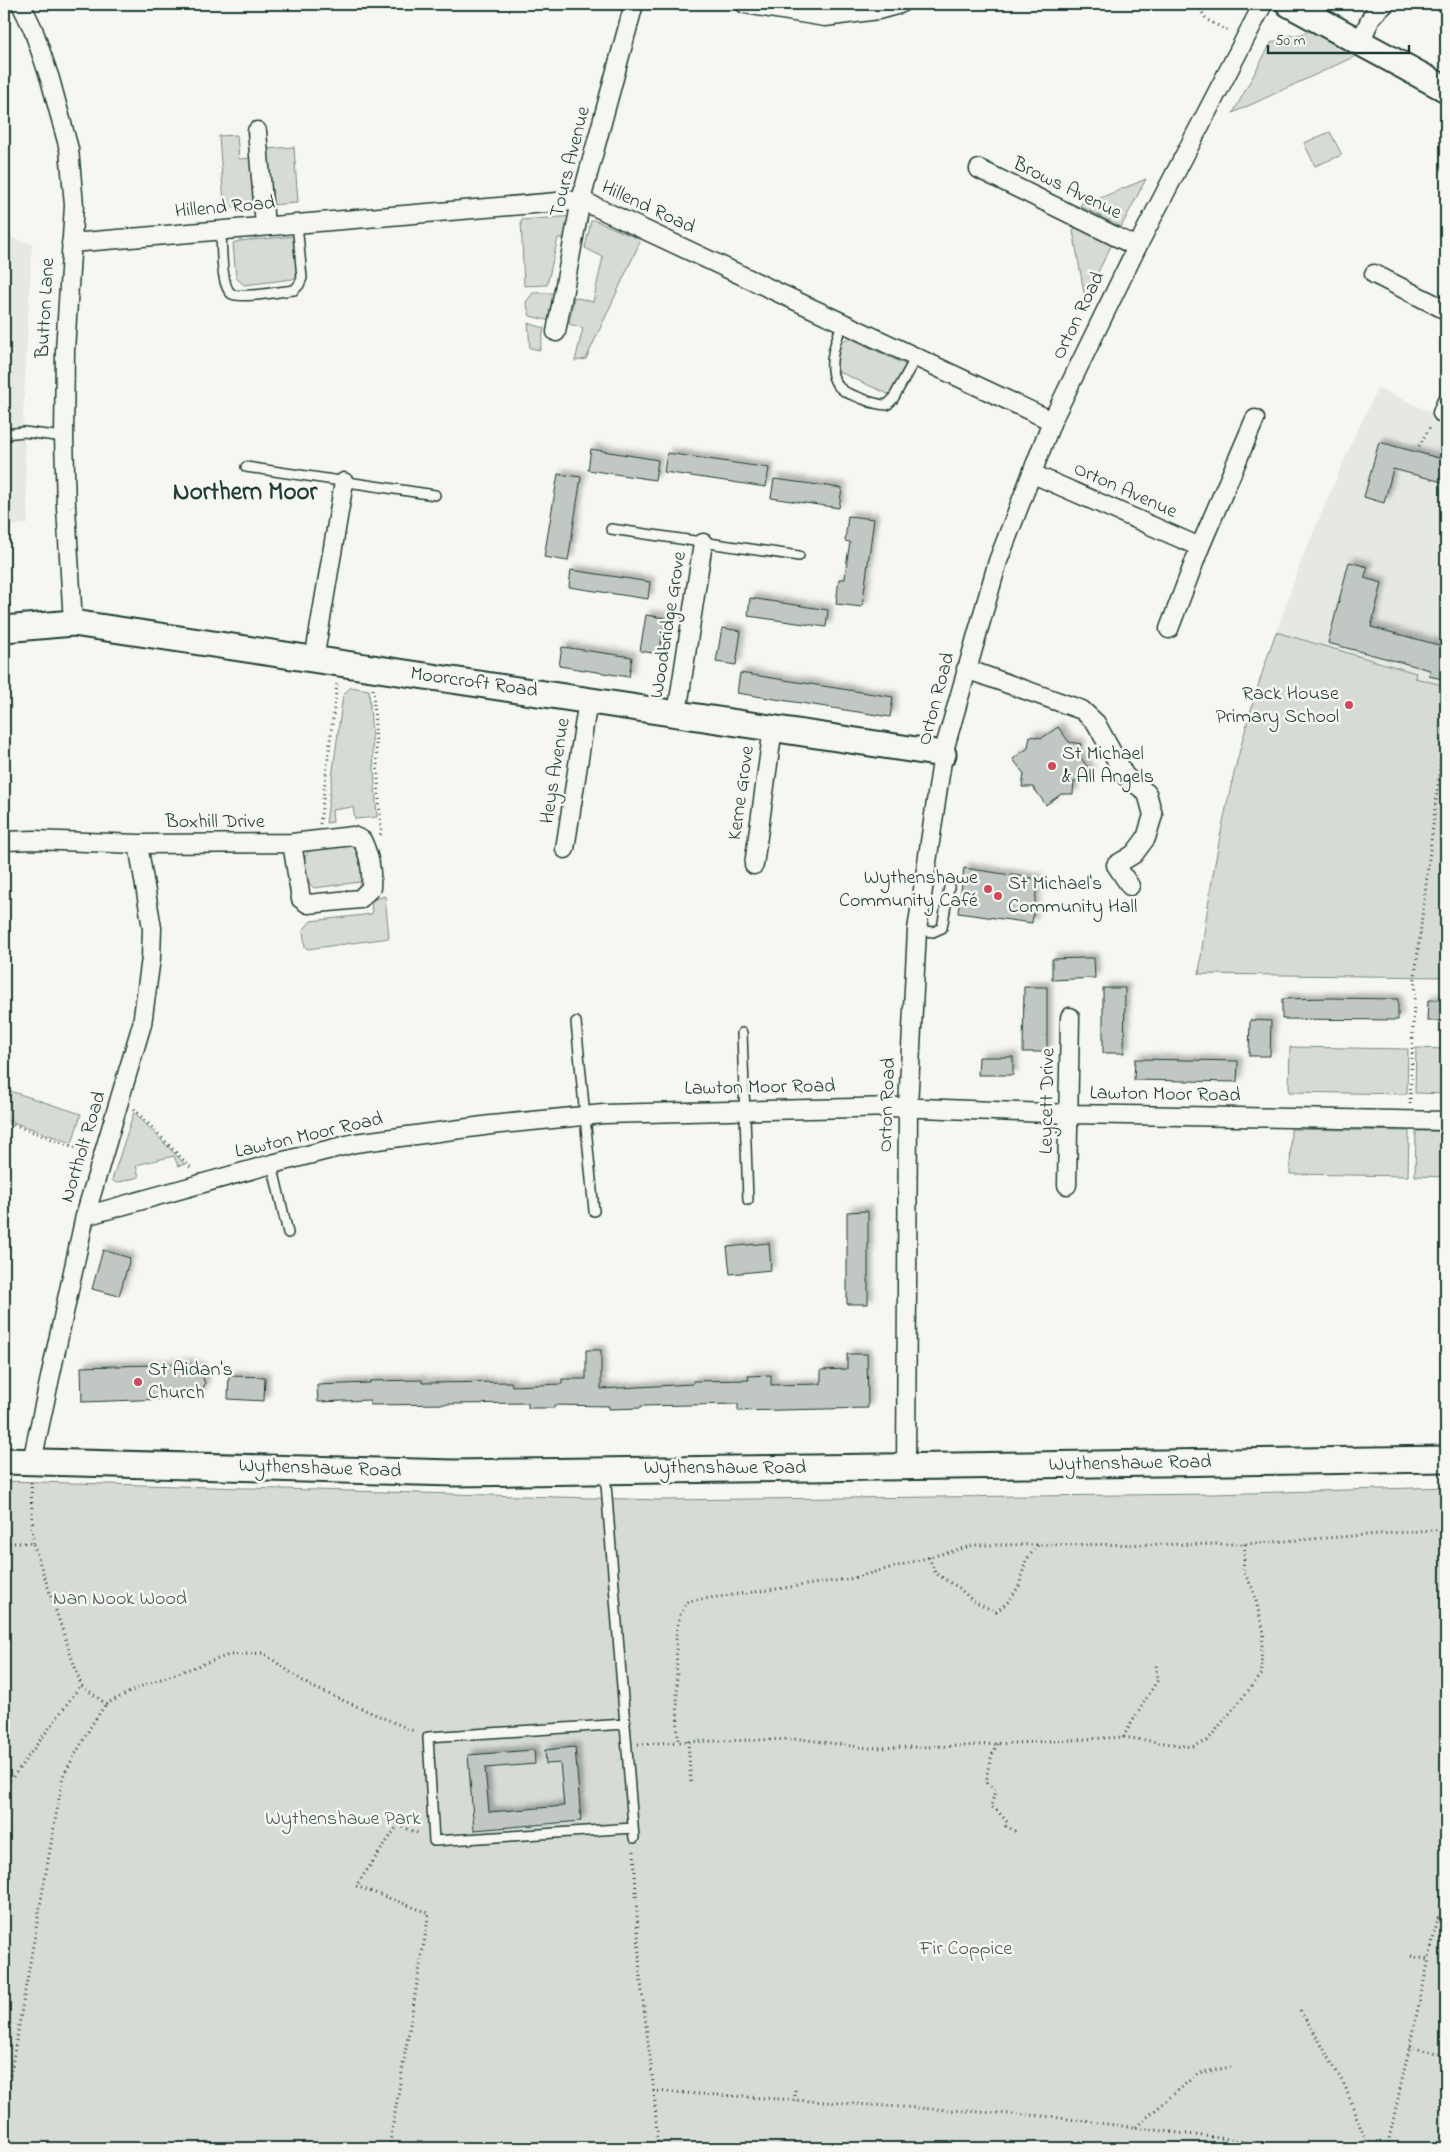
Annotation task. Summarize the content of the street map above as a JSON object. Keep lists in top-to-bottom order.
{
  "streets": {
    "main road": ["Moorcroft Road", "Wythenshawe Road"],
    "street": [
      "Tours Avenue",
      "Brows Avenue",
      "Hillend Road",
      "Button Lane",
      "Orton Road",
      "Orton Avenue",
      "Woodbridge Grove",
      "Heys Avenue",
      "Kerne Grove",
      "Boxhill Drive",
      "Lawton Moor Road",
      "Leycett Drive",
      "Northolt Road"
    ]
  },
  "crossings": [
    ["Tours Avenue", "Hillend Road"],
    ["Brows Avenue", "Orton Road"],
    ["Hillend Road", "Button Lane"],
    ["Hillend Road", "Orton Road"],
    ["Button Lane", "Moorcroft Road"],
    ["Orton Road", "Orton Avenue"],
    ["Orton Road", "Moorcroft Road"],
    ["Orton Road", "Lawton Moor Road"],
    ["Orton Road", "Wythenshawe Road"],
    ["Woodbridge Grove", "Moorcroft Road"],
    ["Moorcroft Road", "Heys Avenue"],
    ["Moorcroft Road", "Kerne Grove"],
    ["Boxhill Drive", "Northolt Road"],
    ["Lawton Moor Road", "Leycett Drive"],
    ["Lawton Moor Road", "Northolt Road"],
    ["Northolt Road", "Wythenshawe Road"]
  ],
  "districts": ["Northern Moor"],
  "parks": ["Nan Nook Wood", "Wythenshawe Park", "Fir Coppice"],
  "places": [
    "Rack House Primary School",
    "St Michael & All Angels",
    "Wythenshawe Community Café",
    "St Michael's Community Hall",
    "St Aidan's Church"
  ],
  "scale_bar": "50 m"
}
